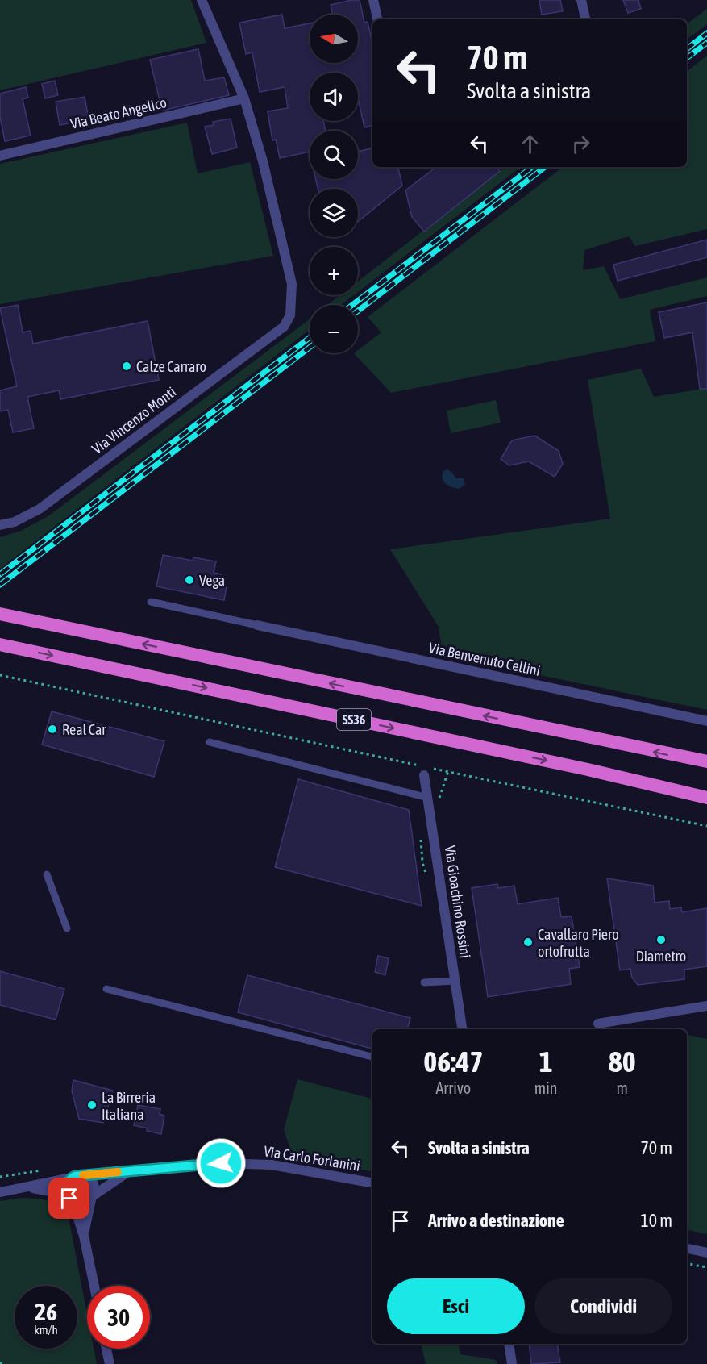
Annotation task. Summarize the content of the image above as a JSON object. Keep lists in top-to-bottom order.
{
  "streets": {
    "highway": ["SS36"],
    "street": [
      "Via Beato Angelico",
      "Via Vincenzo Monti",
      "Via Benvenuto Cellini",
      "Via Gioachino Rossini",
      "Via Carlo Forlanini"
    ]
  },
  "crossings": [
    ["Via Beato Angelico", "Via Vincenzo Monti"]
  ],
  "places": [
    "Calze Carraro",
    "Vega",
    "Real Car",
    "Diametro",
    "Cavallaro Piero ortofrutta",
    "La Birreria Italiana"
  ],
  "north": "left",
  "page": {
    "map_buttons": ["+", "−"],
    "turn": ["70 m", "Svolta a sinistra"],
    "eta": [
      "06:47",
      "Arrivo",
      "1",
      "min",
      "80",
      "m"
    ],
    "list": [
      {
        "name": "Svolta a sinistra",
        "value": "70 m"
      },
      {
        "name": "Arrivo a destinazione",
        "value": "10 m"
      }
    ],
    "buttons": ["Esci", "Condividi"],
    "speed": "26 km/h",
    "limit": "30"
  }
}
